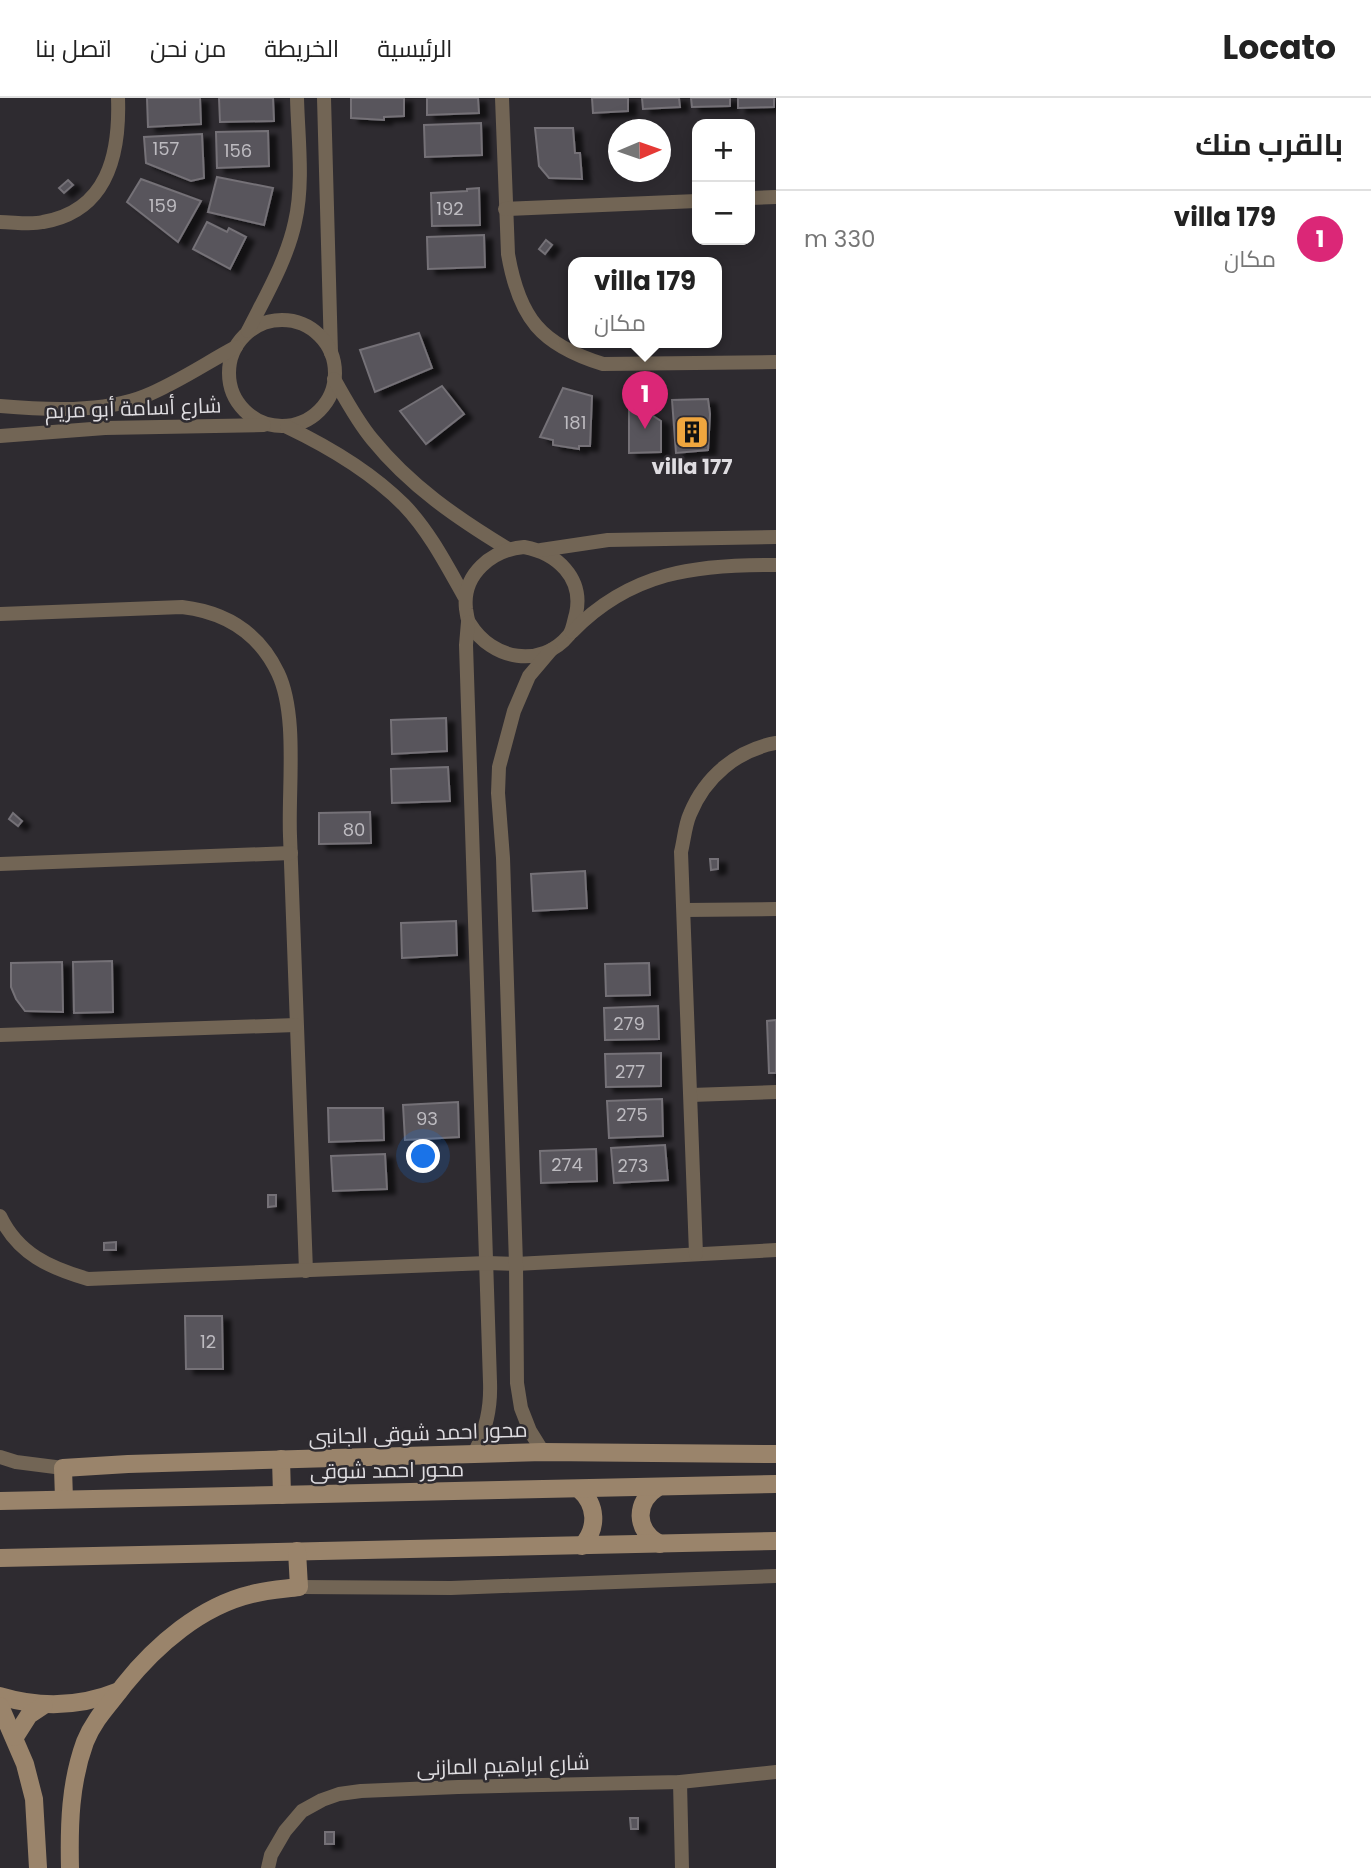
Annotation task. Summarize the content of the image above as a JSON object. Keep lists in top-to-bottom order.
{
  "streets": {
    "main road": ["محور احمد شوقى الجانبى", "محور احمد شوقى"],
    "street": ["شارع أسامة أبو مريم", "شارع ابراهيم المازنى"]
  },
  "places": {
    "building": ["villa 177"]
  },
  "house_numbers": [
    "157",
    "156",
    "159",
    "192",
    "181",
    "80",
    "279",
    "277",
    "275",
    "93",
    "274",
    "273",
    "12"
  ],
  "north": "right",
  "page": {
    "header": "Locato",
    "nav": [
      "الرئيسية",
      "الخريطة",
      "من نحن",
      "اتصل بنا"
    ],
    "heading": "بالقرب منك",
    "map_buttons": ["+", "−"],
    "list": [
      {
        "mark": "1",
        "name": "villa 179",
        "note": "مكان",
        "value": "330 m"
      }
    ],
    "popup": ["villa 179", "مكان"],
    "pins": "1"
  }
}
